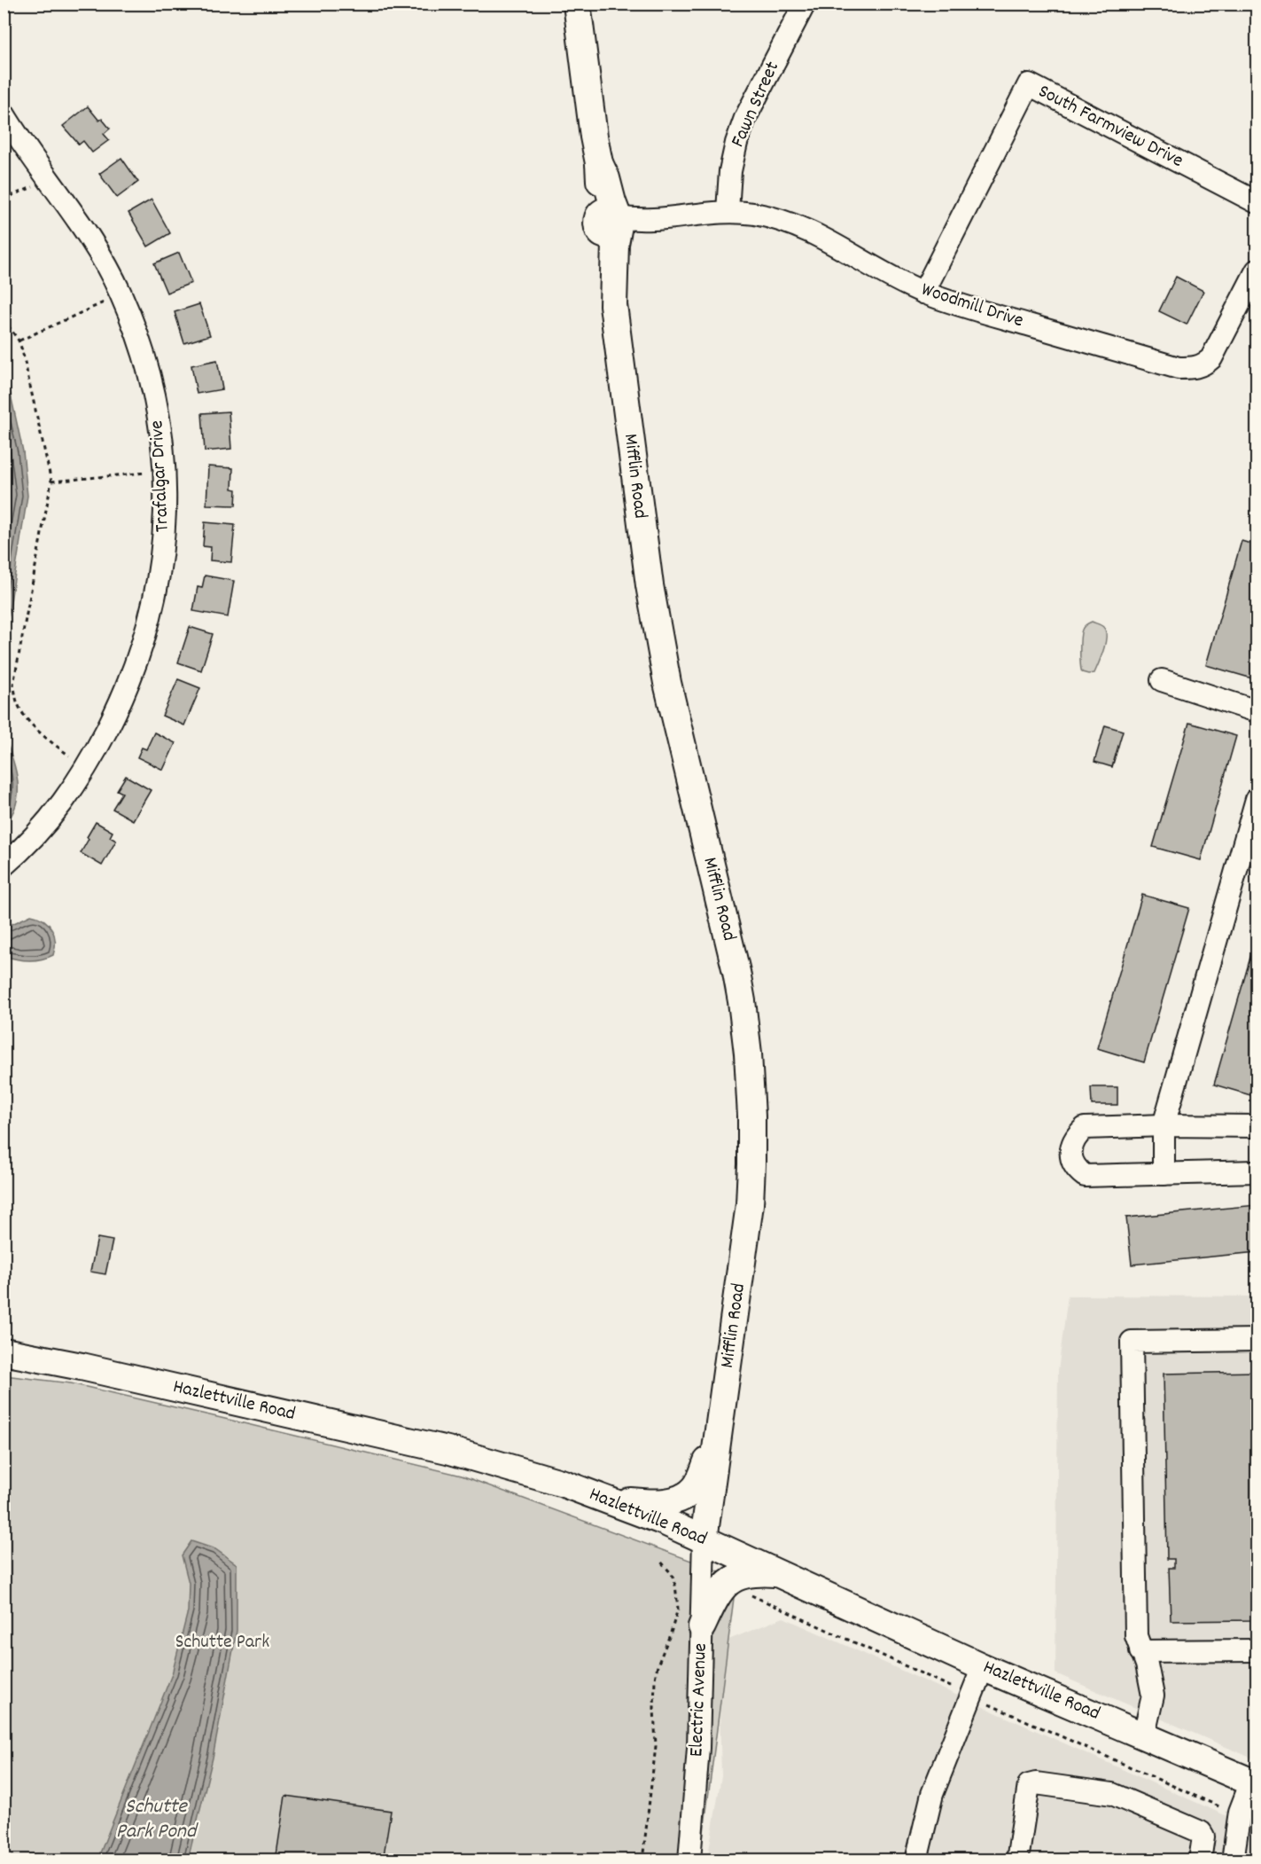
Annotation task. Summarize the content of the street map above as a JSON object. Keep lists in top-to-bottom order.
{
  "streets": {
    "main road": ["Mifflin Road", "Hazlettville Road"],
    "street": [
      "Fawn Street",
      "South Farmview Drive",
      "Woodmill Drive",
      "Trafalgar Drive",
      "Electric Avenue"
    ]
  },
  "crossings": [
    ["Fawn Street", "Woodmill Drive"],
    ["South Farmview Drive", "Woodmill Drive"],
    ["Woodmill Drive", "Mifflin Road"],
    ["Mifflin Road", "Hazlettville Road"],
    ["Mifflin Road", "Electric Avenue"],
    ["Hazlettville Road", "Electric Avenue"]
  ],
  "water": ["Schutte Park Pond"],
  "parks": ["Schutte Park"]
}
